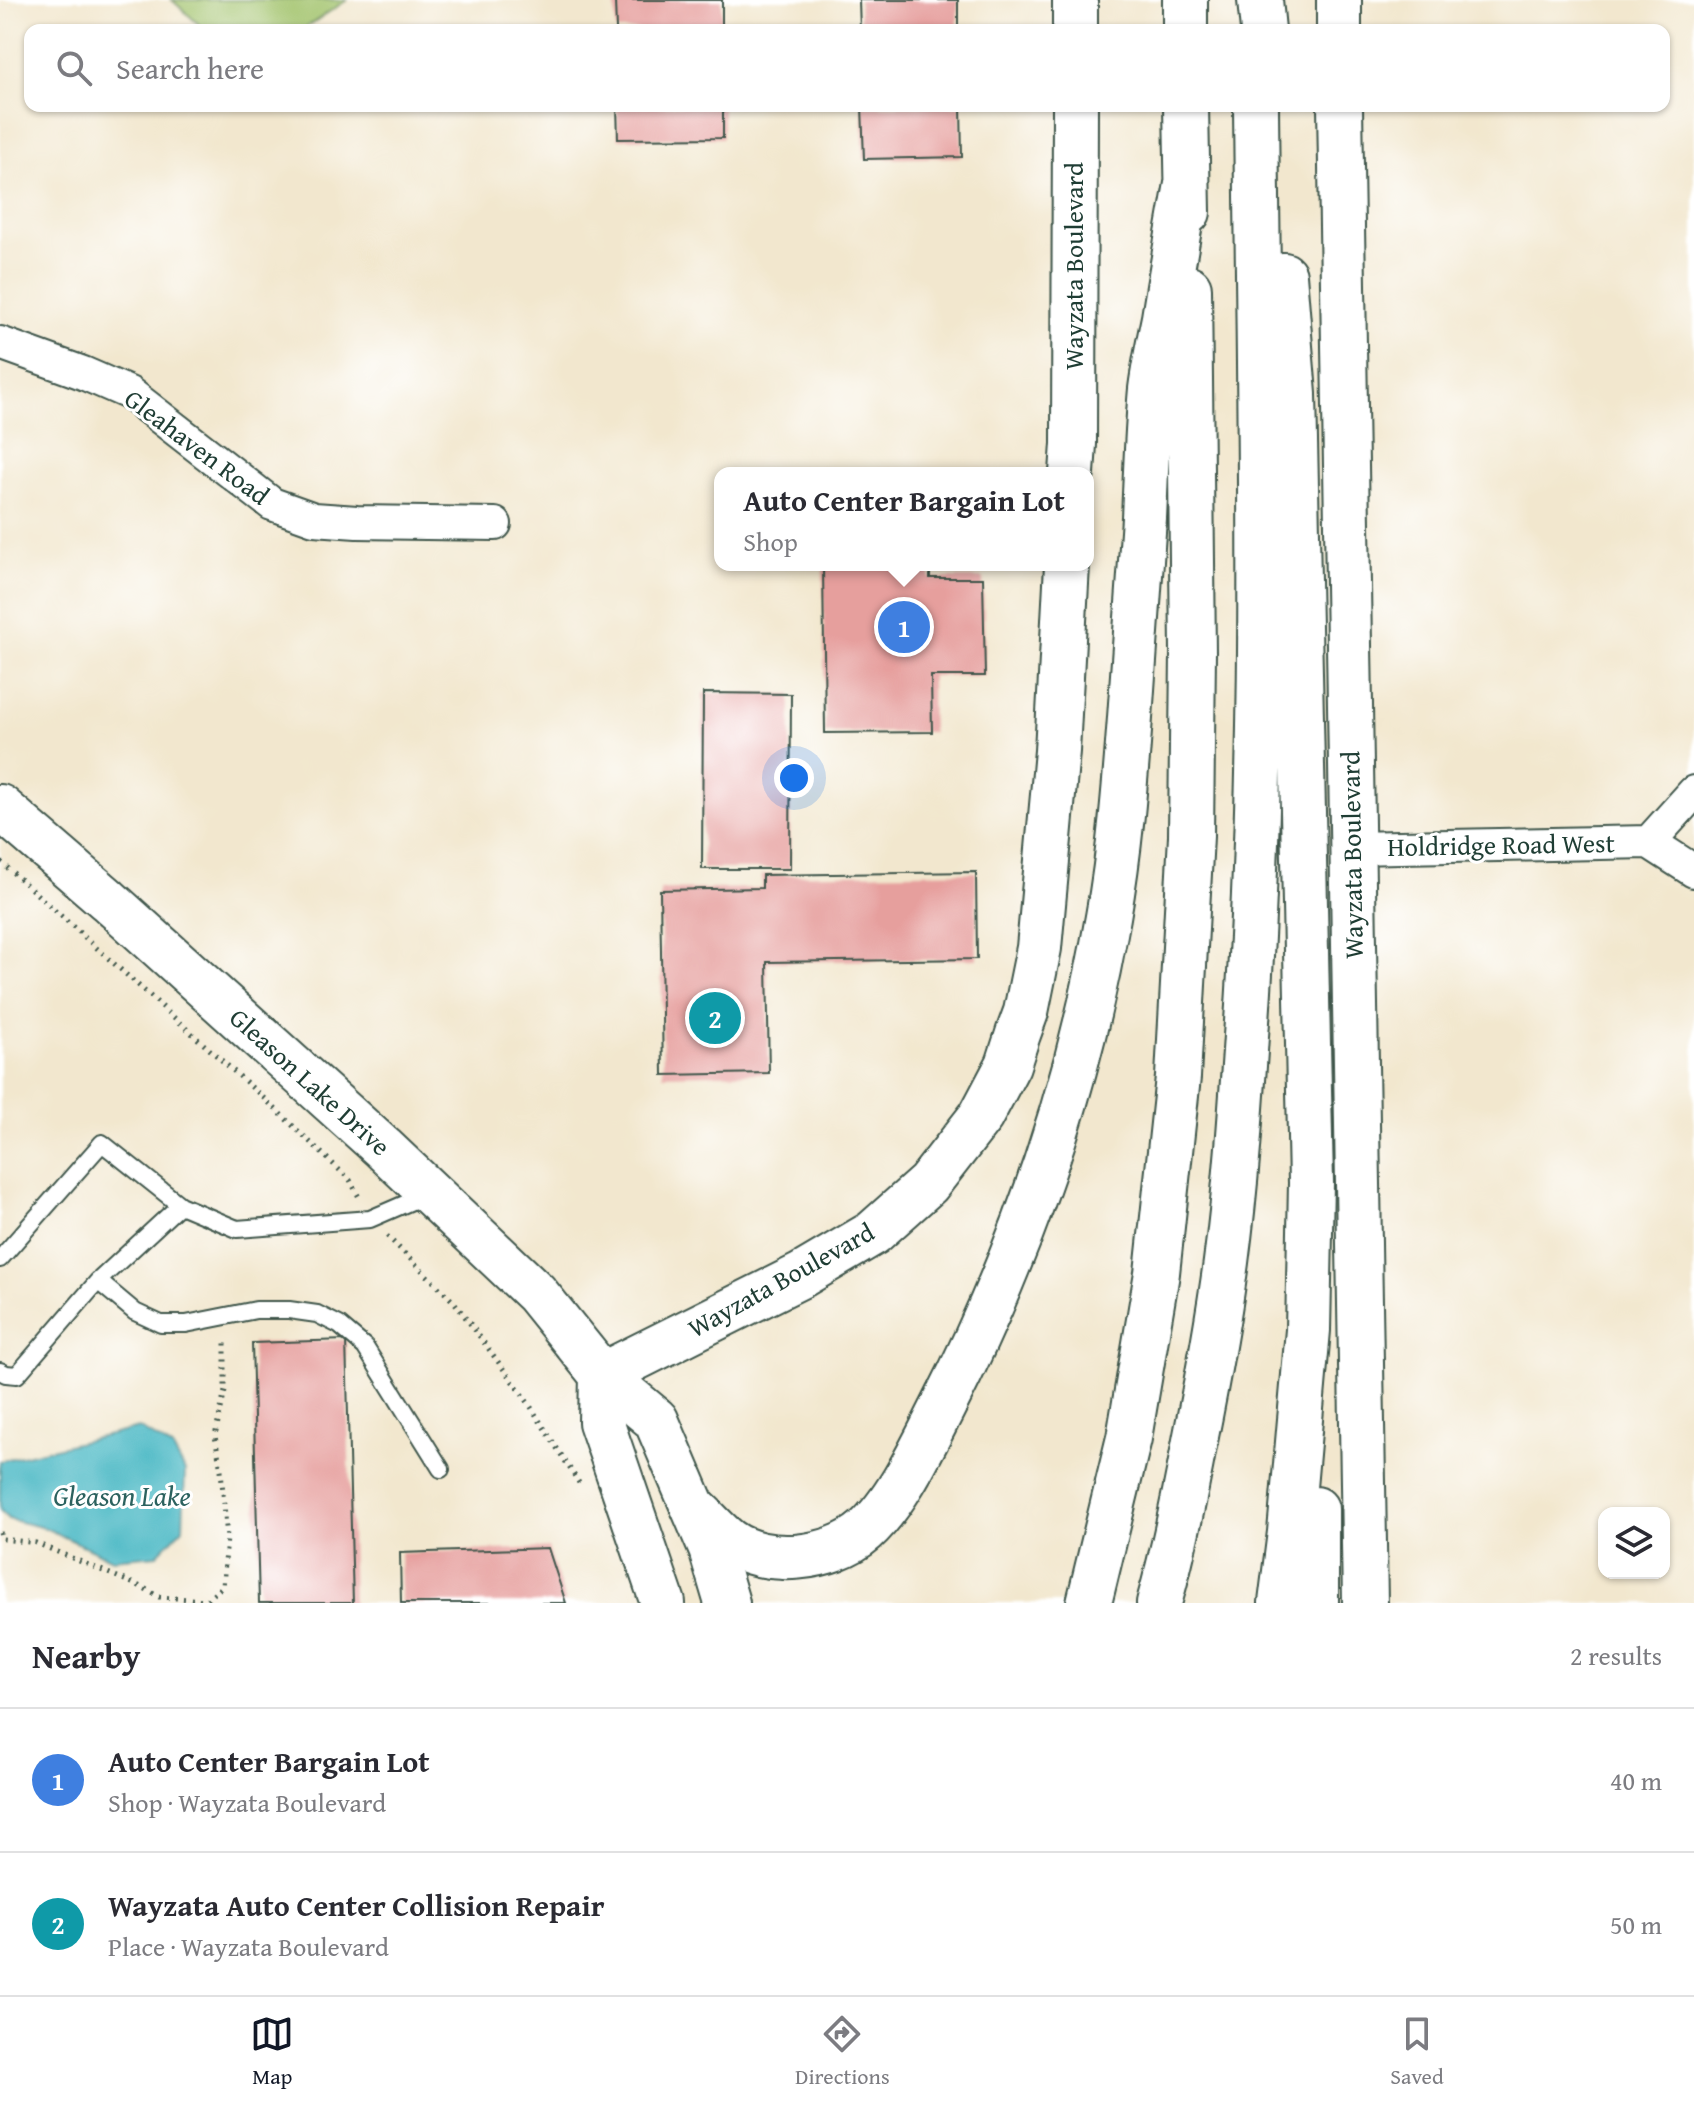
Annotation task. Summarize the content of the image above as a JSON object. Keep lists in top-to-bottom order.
{
  "streets": {
    "main road": ["Wayzata Boulevard", "Gleason Lake Drive"],
    "street": ["Gleahaven Road", "Holdridge Road West"]
  },
  "crossings": [
    ["Wayzata Boulevard", "Holdridge Road West"],
    ["Wayzata Boulevard", "Gleason Lake Drive"]
  ],
  "water": ["Gleason Lake"],
  "page": {
    "search": "Search here",
    "popup": ["Auto Center Bargain Lot", "Shop"],
    "pins": ["1", "2"],
    "heading": ["Nearby", "2 results"],
    "list": [
      {
        "mark": "1",
        "name": "Auto Center Bargain Lot",
        "note": "Shop · Wayzata Boulevard",
        "value": "40 m"
      },
      {
        "mark": "2",
        "name": "Wayzata Auto Center Collision Repair",
        "note": "Place · Wayzata Boulevard",
        "value": "50 m"
      }
    ],
    "nav": ["Map", "Directions", "Saved"]
  }
}
